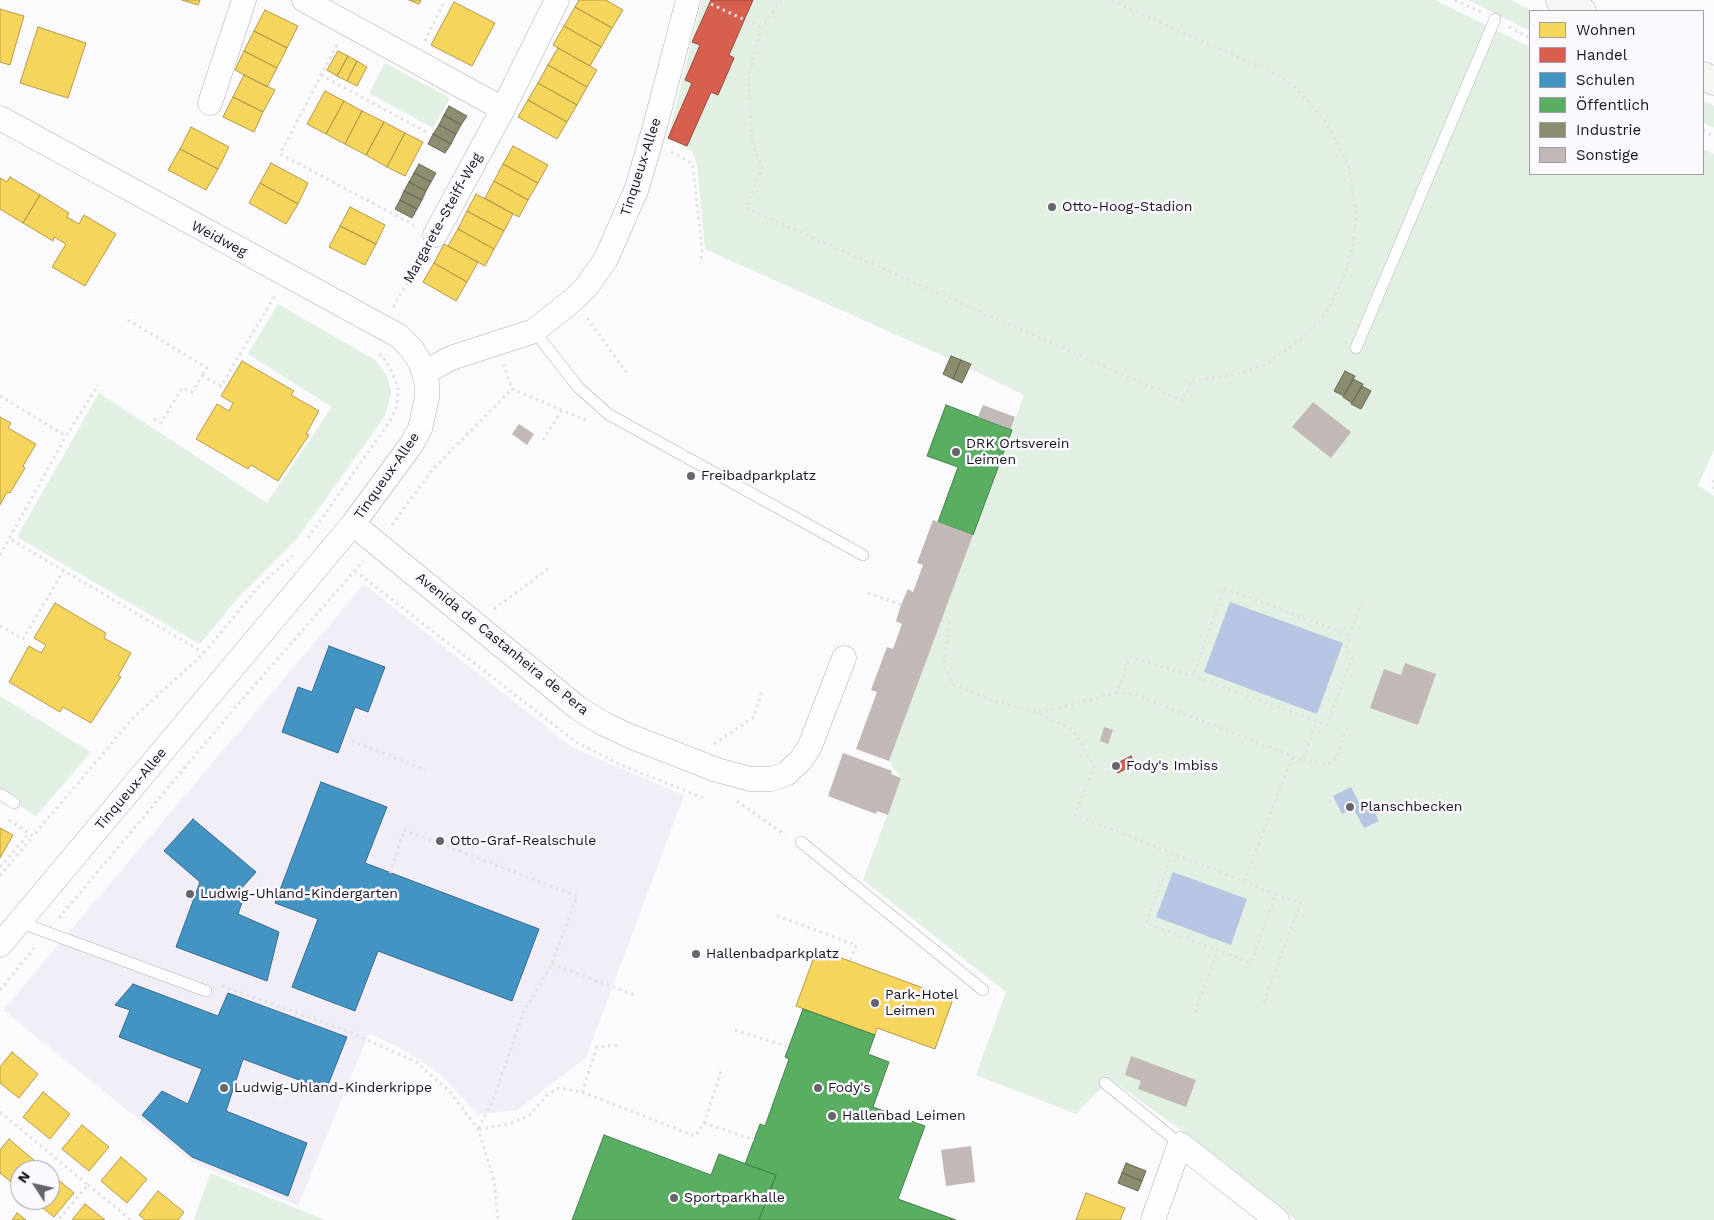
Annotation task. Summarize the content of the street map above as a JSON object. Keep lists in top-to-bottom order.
{
  "streets": {
    "street": [
      "Tinqueux-Allee",
      "Margarete-Steiff-Weg",
      "Weidweg",
      "Avenida de Castanheira de Pera"
    ]
  },
  "crossings": [
    ["Tinqueux-Allee", "Weidweg"],
    ["Tinqueux-Allee", "Avenida de Castanheira de Pera"],
    ["Margarete-Steiff-Weg", "Weidweg"]
  ],
  "places": [
    "Otto-Hoog-Stadion",
    "DRK Ortsverein Leimen",
    "Freibadparkplatz",
    "Fody's Imbiss",
    "Planschbecken",
    "Otto-Graf-Realschule",
    "Ludwig-Uhland-Kindergarten",
    "Hallenbadparkplatz",
    "Park-Hotel Leimen",
    "Ludwig-Uhland-Kinderkrippe",
    "Fody's",
    "Hallenbad Leimen",
    "Sportparkhalle"
  ],
  "legend": [
    "Wohnen",
    "Handel",
    "Schulen",
    "Öffentlich",
    "Industrie",
    "Sonstige"
  ],
  "north": "top left"
}
